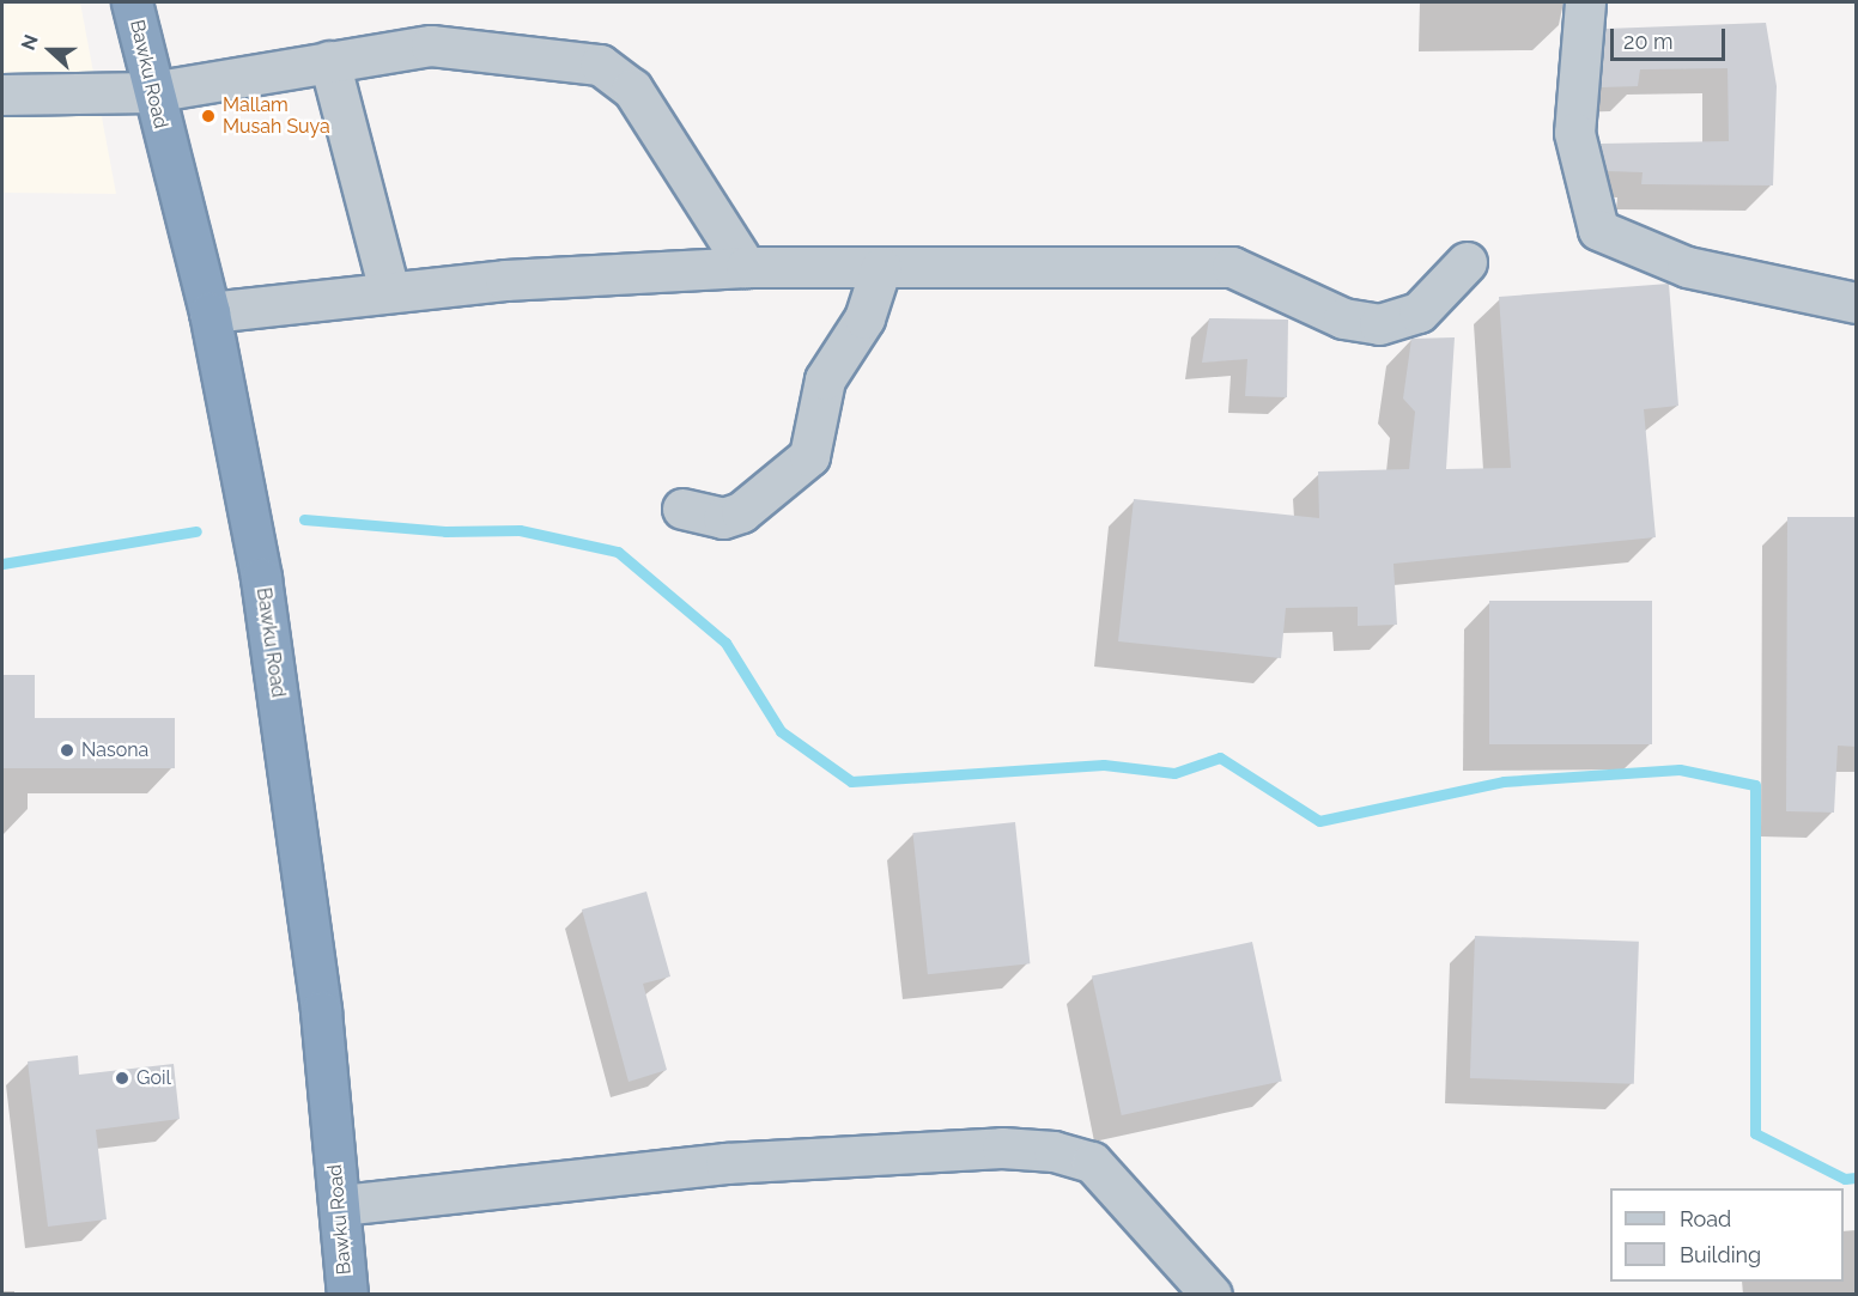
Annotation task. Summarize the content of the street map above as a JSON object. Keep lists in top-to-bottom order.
{
  "streets": {
    "highway": ["Bawku Road"]
  },
  "places": ["Mallam Musah Suya", "Nasona", "Goil"],
  "legend": ["Road", "Building"],
  "scale_bar": "20 m",
  "north": "left"
}
